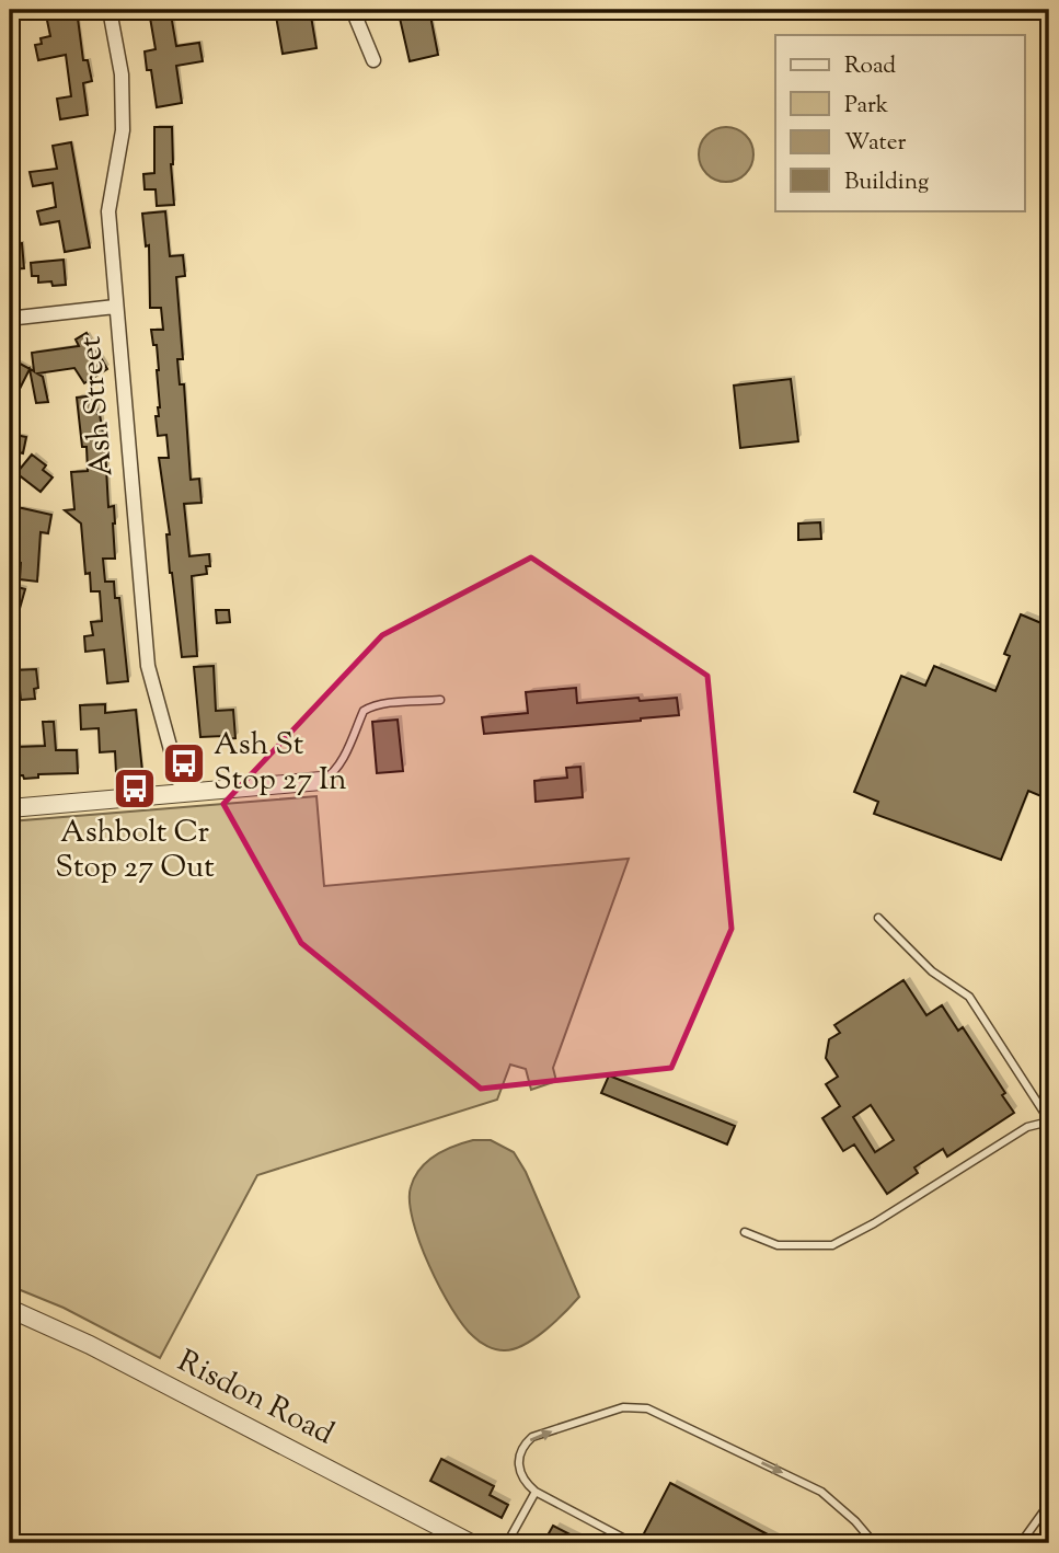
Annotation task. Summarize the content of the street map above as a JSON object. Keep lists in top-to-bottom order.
{
  "streets": {
    "street": ["Ash Street", "Risdon Road"]
  },
  "places": {
    "bus stop": ["Ash St Stop 27 In", "Ashbolt Cr Stop 27 Out"]
  },
  "legend": [
    "Road",
    "Park",
    "Water",
    "Building"
  ]
}
